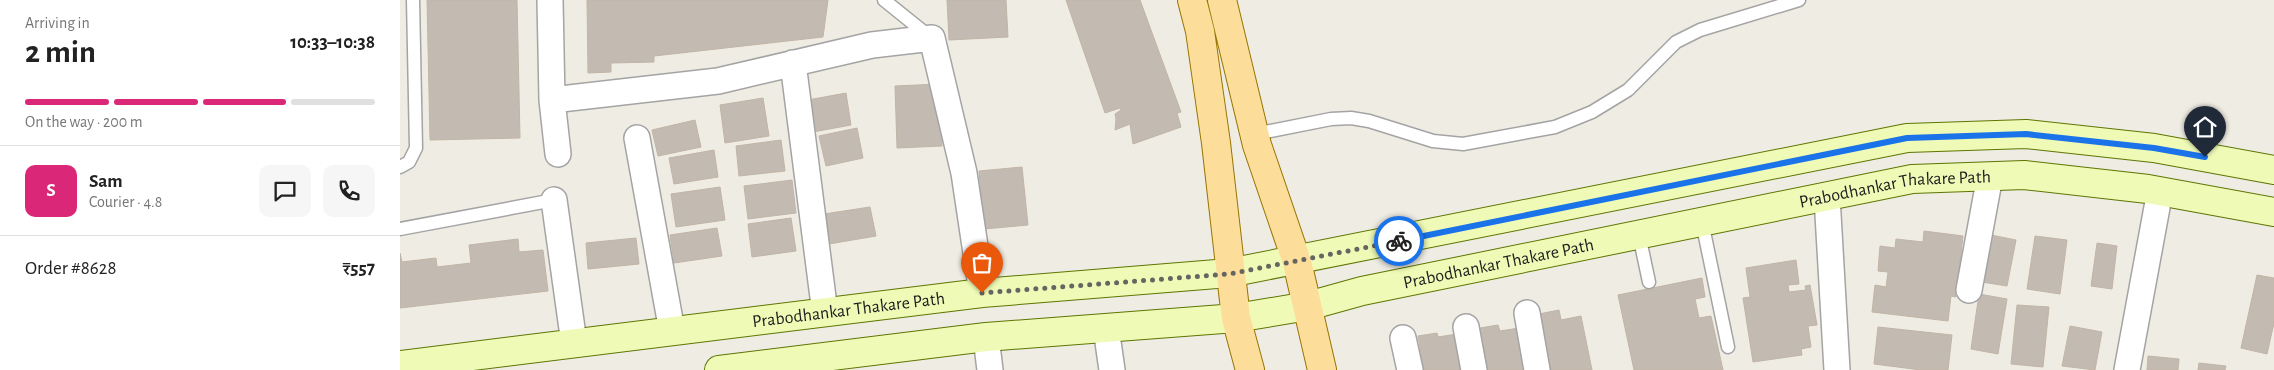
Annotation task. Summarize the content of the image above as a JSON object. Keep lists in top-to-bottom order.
{
  "streets": {
    "main road": ["Prabodhankar Thakare Path"]
  },
  "page": {
    "heading": ["2 min", "Arriving in", "10:33–10:38"],
    "panel": [
      "Sam",
      "Courier · 4.8",
      "Order #8628",
      "₹557"
    ],
    "bar": "On the way · 200 m",
    "round": "S"
  }
}
